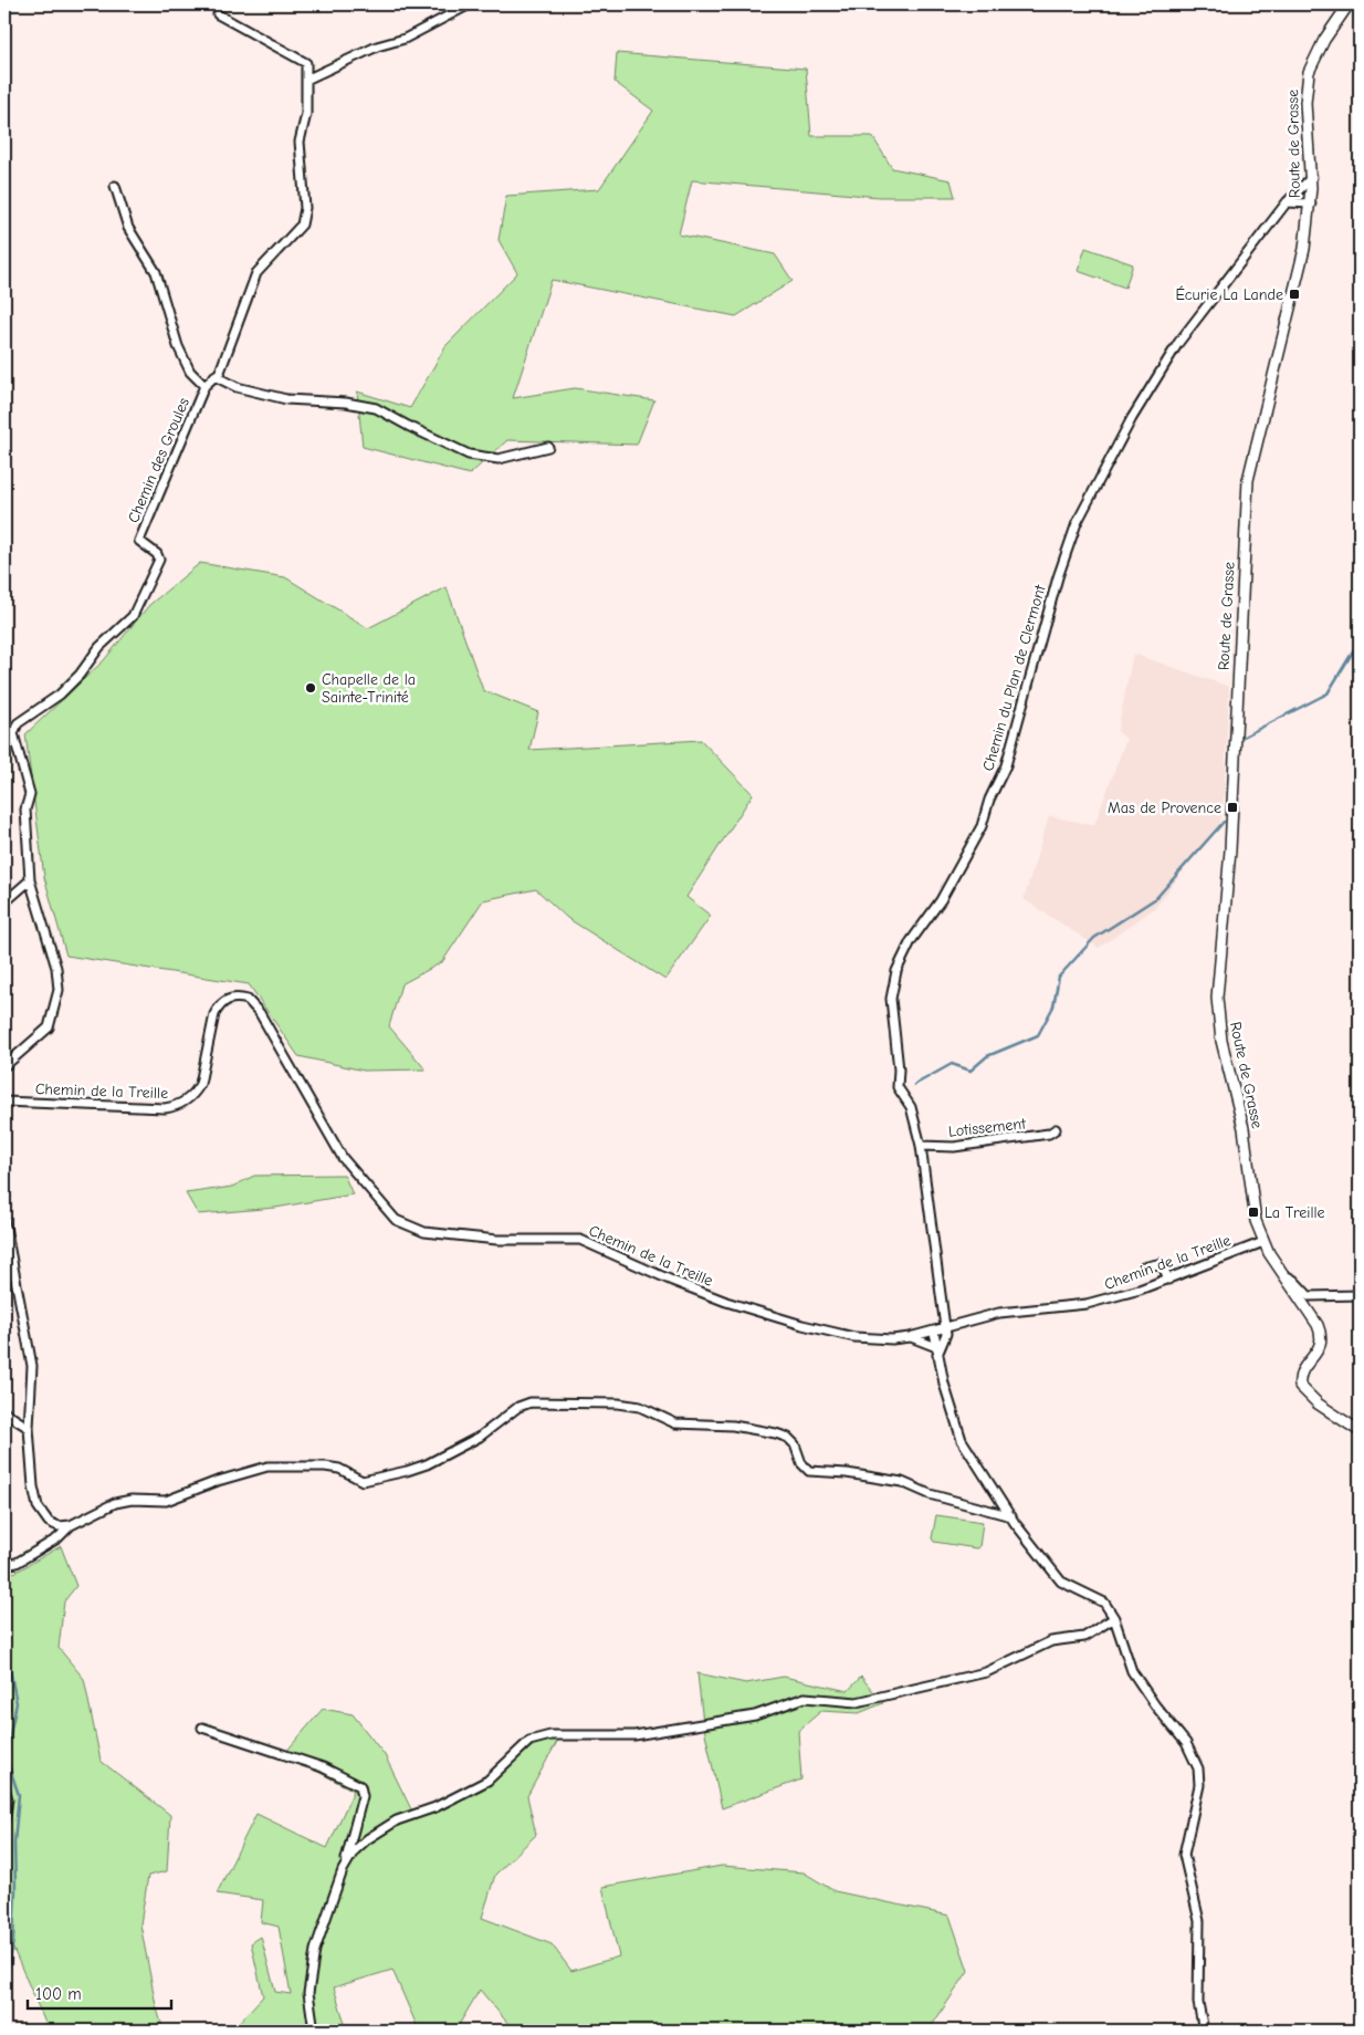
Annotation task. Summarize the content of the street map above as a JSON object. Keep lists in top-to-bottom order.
{
  "streets": {
    "street": [
      "Route de Grasse",
      "Chemin des Groules",
      "Chemin du Plan de Clermont",
      "Chemin de la Treille",
      "Lotissement"
    ]
  },
  "crossings": [
    ["Route de Grasse", "Chemin du Plan de Clermont"],
    ["Route de Grasse", "Chemin de la Treille"],
    ["Chemin du Plan de Clermont", "Chemin de la Treille"],
    ["Chemin du Plan de Clermont", "Lotissement"]
  ],
  "places": {
    "transit": ["Écurie La Lande", "Mas de Provence", "La Treille"],
    "other": ["Chapelle de la Sainte-Trinité"]
  },
  "scale_bar": "100 m"
}
